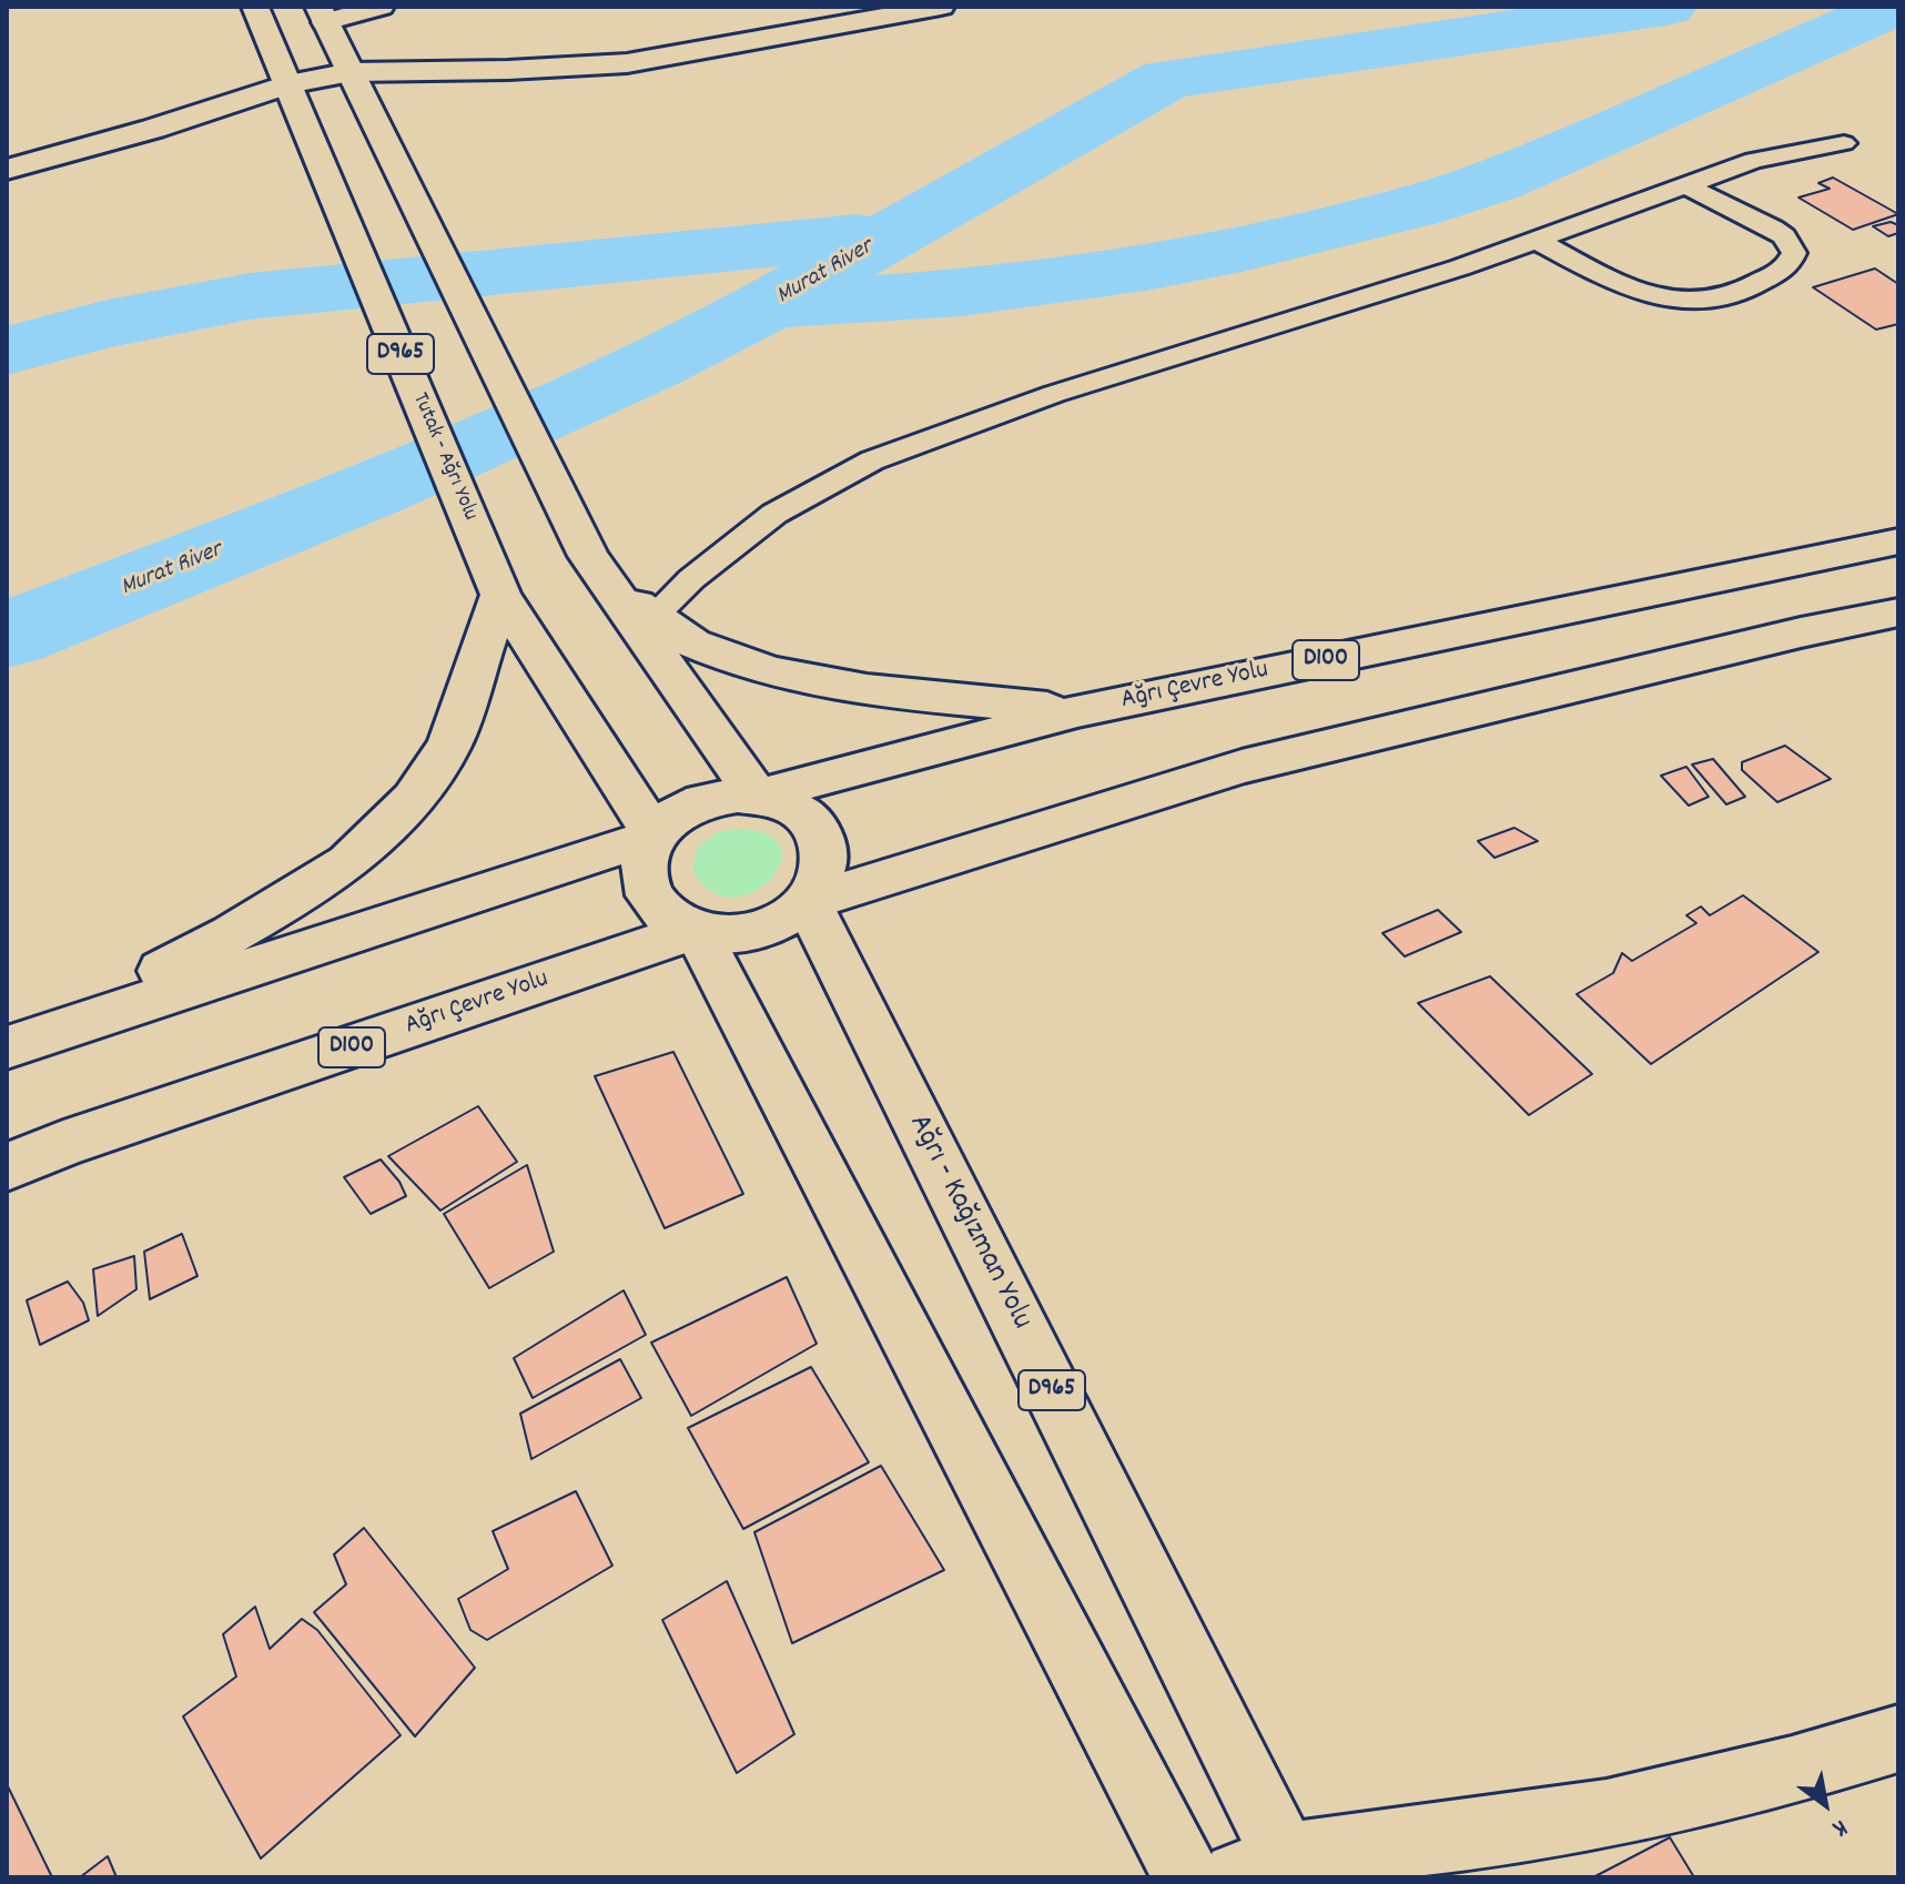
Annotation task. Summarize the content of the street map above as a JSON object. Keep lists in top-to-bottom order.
{
  "streets": {
    "main road": [
      "D965",
      "Tutak - Ağrı Yolu",
      "D100",
      "Ağrı Çevre Yolu",
      "Ağrı - Kağızman Yolu"
    ]
  },
  "crossings": [
    ["Tutak - Ağrı Yolu", "Ağrı Çevre Yolu"],
    ["Tutak - Ağrı Yolu", "Ağrı - Kağızman Yolu"],
    ["Ağrı Çevre Yolu", "Ağrı - Kağızman Yolu"]
  ],
  "water": ["Murat River"],
  "north": "bottom right"
}
